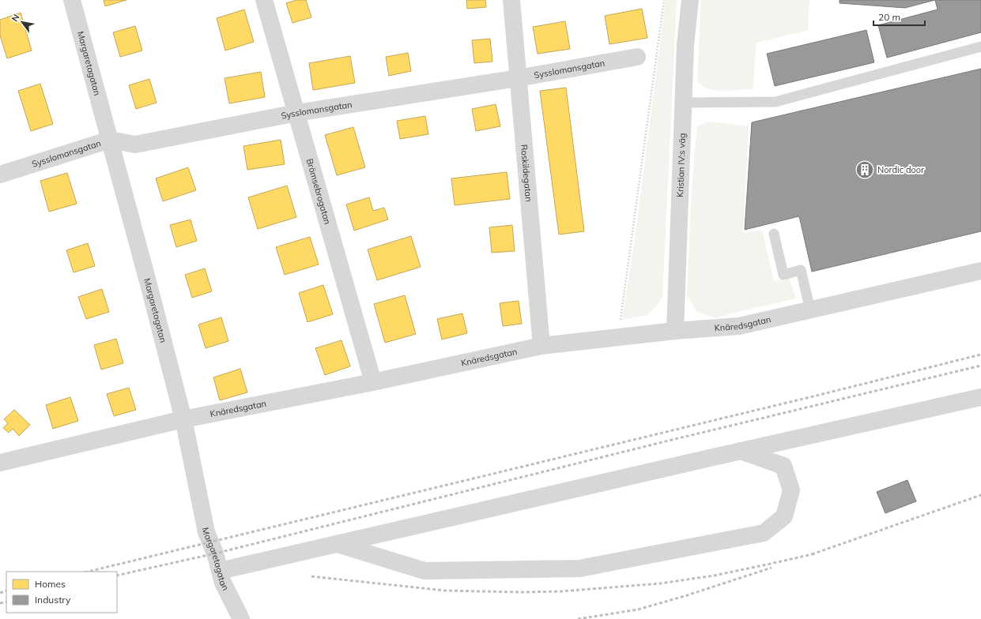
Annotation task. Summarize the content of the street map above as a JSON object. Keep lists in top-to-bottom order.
{
  "streets": {
    "street": [
      "Margaretagatan",
      "Sysslomansgatan",
      "Kristian IV:s väg",
      "Roskildegatan",
      "Brömsebrogatan",
      "Knäredsgatan"
    ]
  },
  "crossings": [
    ["Margaretagatan", "Sysslomansgatan"],
    ["Margaretagatan", "Knäredsgatan"],
    ["Sysslomansgatan", "Roskildegatan"],
    ["Sysslomansgatan", "Brömsebrogatan"],
    ["Kristian IV:s väg", "Knäredsgatan"],
    ["Roskildegatan", "Knäredsgatan"],
    ["Brömsebrogatan", "Knäredsgatan"]
  ],
  "places": {
    "building": ["Nordic door"]
  },
  "legend": ["Homes", "Industry"],
  "scale_bar": "20 m",
  "north": "top left"
}
